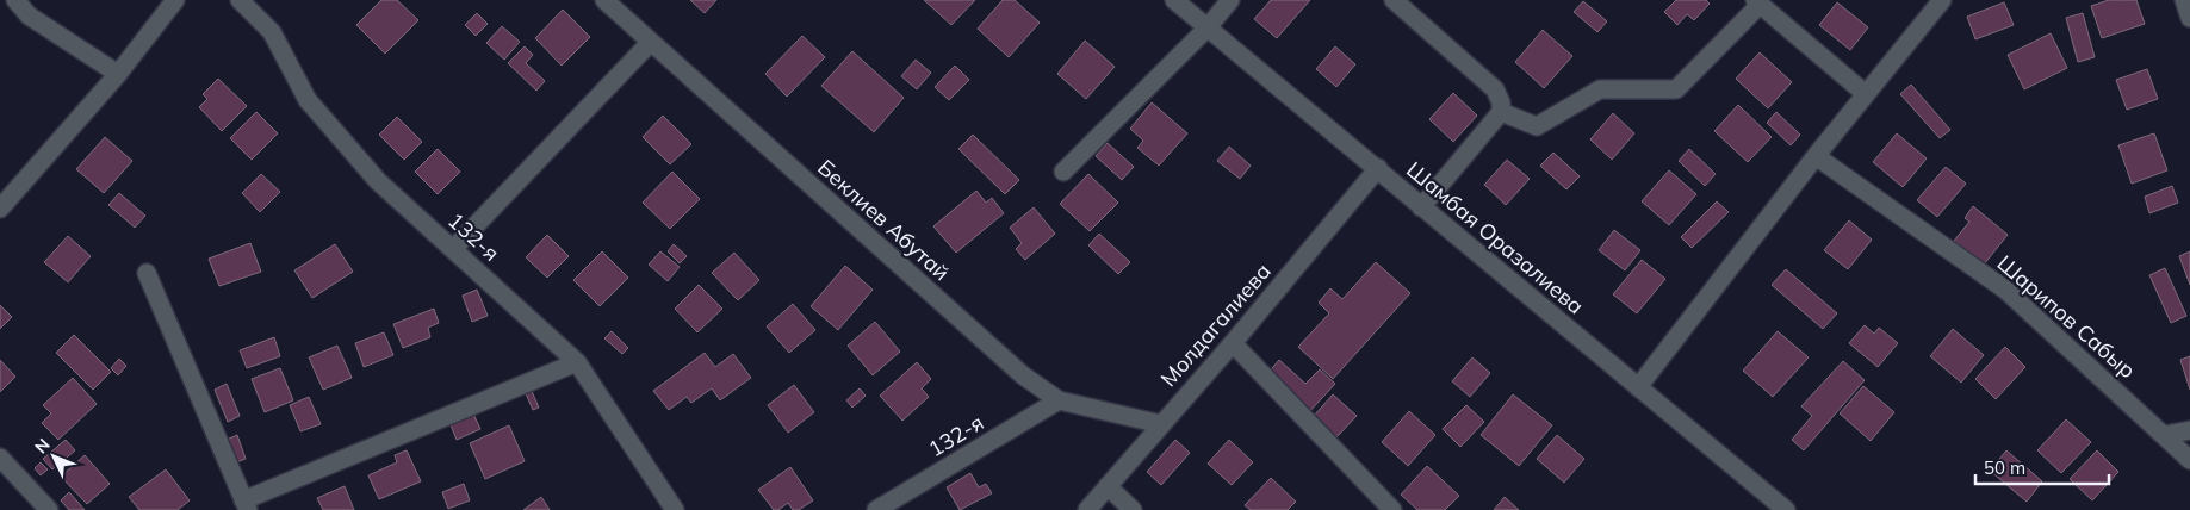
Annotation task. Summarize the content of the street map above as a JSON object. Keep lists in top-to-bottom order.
{
  "streets": {
    "street": [
      "Беклиев Абутай",
      "132-я",
      "Шамбая Оразалиева",
      "Шарипов Сабыр",
      "Молдагалиева"
    ]
  },
  "crossings": [
    ["Беклиев Абутай", "132-я"],
    ["Беклиев Абутай", "Молдагалиева"],
    ["Шамбая Оразалиева", "Молдагалиева"]
  ],
  "scale_bar": "50 m",
  "north": "top left"
}
